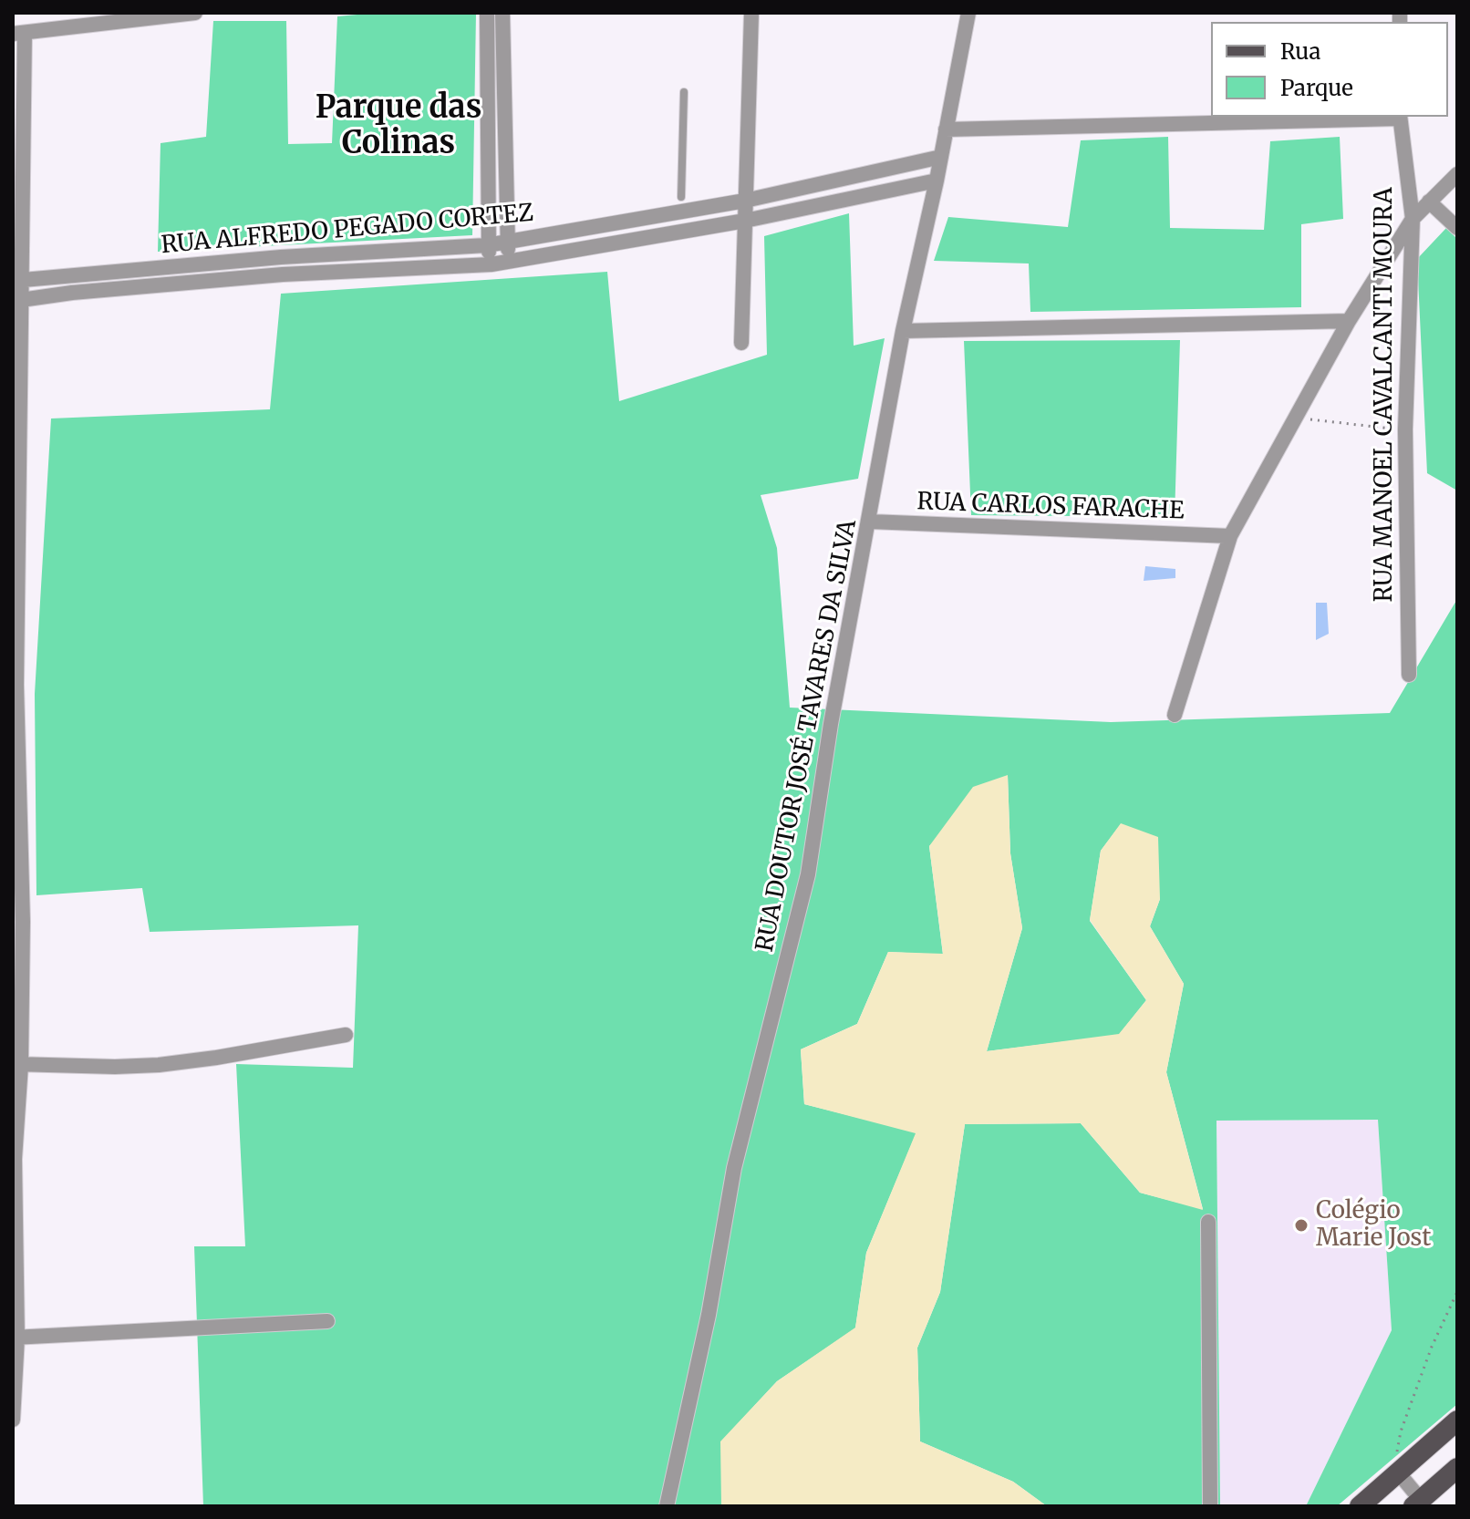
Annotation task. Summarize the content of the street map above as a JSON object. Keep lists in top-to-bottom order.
{
  "streets": {
    "street": [
      "RUA ALFREDO PEGADO CORTEZ",
      "RUA MANOEL CAVALCANTI MOURA",
      "RUA CARLOS FARACHE",
      "RUA DOUTOR JOSÉ TAVARES DA SILVA"
    ]
  },
  "crossings": [
    ["RUA ALFREDO PEGADO CORTEZ", "RUA DOUTOR JOSÉ TAVARES DA SILVA"],
    ["RUA CARLOS FARACHE", "RUA DOUTOR JOSÉ TAVARES DA SILVA"]
  ],
  "districts": ["Parque das Colinas"],
  "places": ["Colégio Marie Jost"],
  "legend": ["Rua", "Parque"]
}
